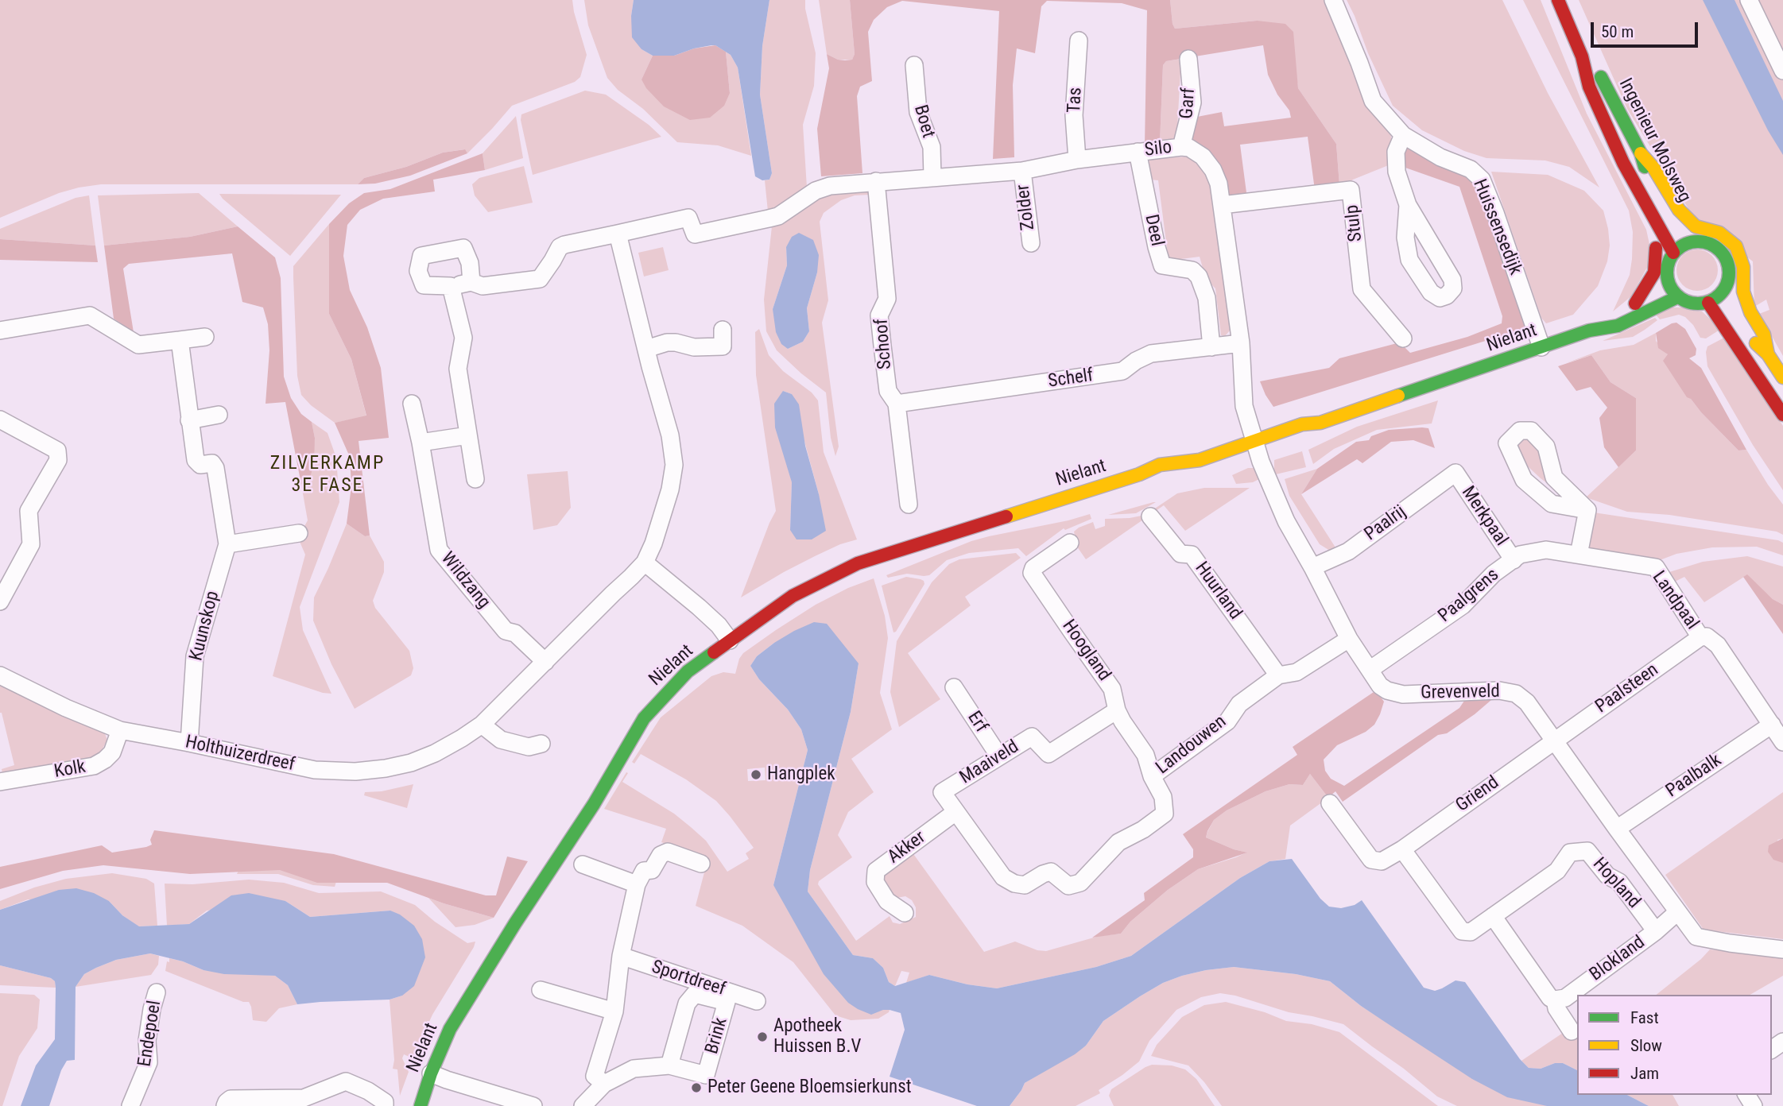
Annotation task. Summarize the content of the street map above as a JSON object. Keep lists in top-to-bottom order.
{
  "streets": {
    "street": [
      "Tas",
      "Garf",
      "Boet",
      "Ingenieur Molsweg",
      "Silo",
      "Zolder",
      "Stulp",
      "Huissensedijk",
      "Deel",
      "Nielant",
      "Schoof",
      "Schelf",
      "Merkpaal",
      "Paalrij",
      "Wildzang",
      "Huurland",
      "Paalgrens",
      "Landpaal",
      "Kuunskop",
      "Hoogland",
      "Paalsteen",
      "Grevenveld",
      "Erf",
      "Landouwen",
      "Holthuizerdreef",
      "Maaiveld",
      "Kolk",
      "Paalbalk",
      "Griend",
      "Akker",
      "Hopland",
      "Blokland",
      "Sportdreef",
      "Endepoel",
      "Brink"
    ]
  },
  "crossings": [
    ["Tas", "Silo"],
    ["Garf", "Silo"],
    ["Boet", "Silo"],
    ["Ingenieur Molsweg", "Nielant"],
    ["Silo", "Zolder"],
    ["Silo", "Stulp"],
    ["Silo", "Deel"],
    ["Silo", "Nielant"],
    ["Silo", "Schoof"],
    ["Silo", "Schelf"],
    ["Silo", "Grevenveld"],
    ["Huissensedijk", "Nielant"],
    ["Deel", "Schelf"],
    ["Nielant", "Grevenveld"],
    ["Schoof", "Schelf"],
    ["Merkpaal", "Paalrij"],
    ["Merkpaal", "Paalgrens"],
    ["Paalrij", "Grevenveld"],
    ["Wildzang", "Holthuizerdreef"],
    ["Huurland", "Landouwen"],
    ["Paalgrens", "Landpaal"],
    ["Paalgrens", "Grevenveld"],
    ["Landpaal", "Paalsteen"],
    ["Landpaal", "Paalbalk"],
    ["Kuunskop", "Holthuizerdreef"],
    ["Hoogland", "Landouwen"],
    ["Hoogland", "Maaiveld"],
    ["Paalsteen", "Grevenveld"],
    ["Paalsteen", "Griend"],
    ["Grevenveld", "Landouwen"],
    ["Grevenveld", "Paalbalk"],
    ["Grevenveld", "Griend"],
    ["Grevenveld", "Blokland"],
    ["Erf", "Maaiveld"],
    ["Landouwen", "Maaiveld"],
    ["Landouwen", "Akker"],
    ["Holthuizerdreef", "Kolk"],
    ["Hopland", "Blokland"]
  ],
  "districts": ["ZILVERKAMP 3E FASE"],
  "places": ["Hangplek", "Apotheek Huissen B.V", "Peter Geene Bloemsierkunst"],
  "legend": ["Fast", "Slow", "Jam"],
  "scale_bar": "50 m"
}
